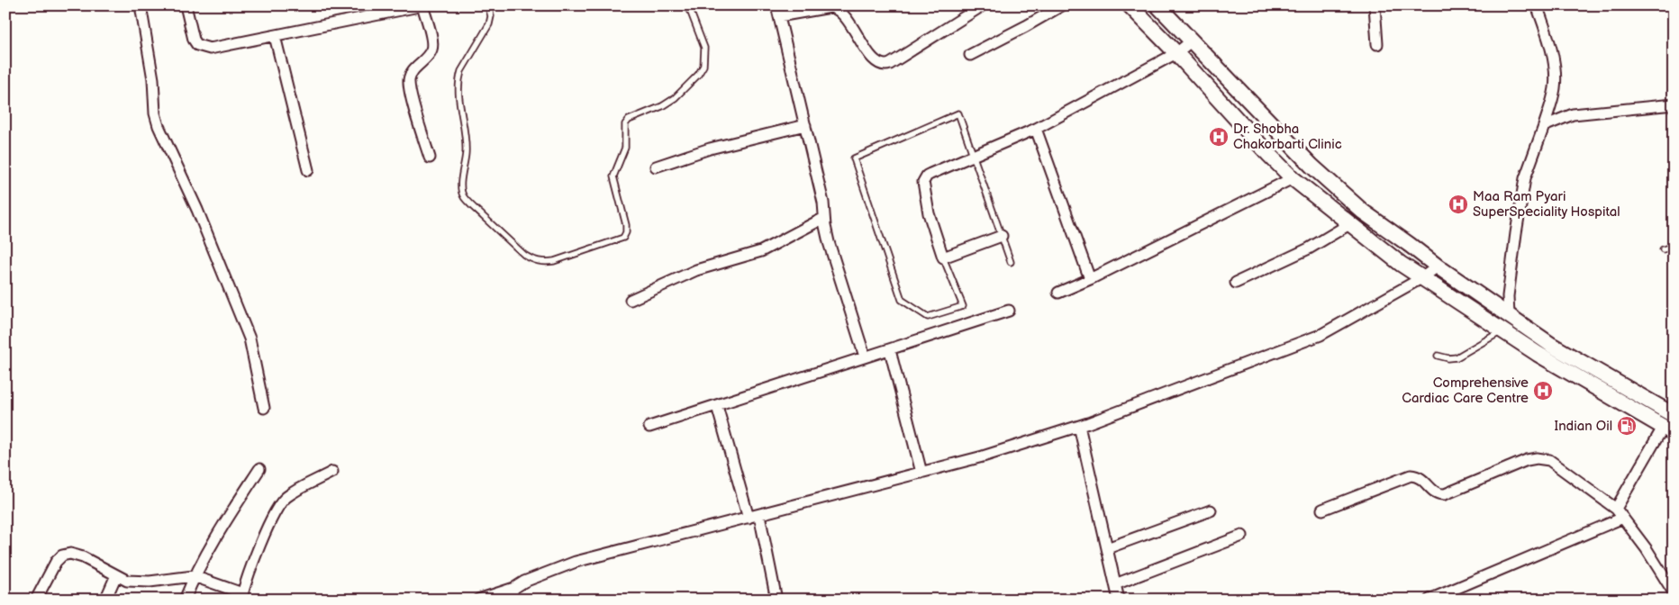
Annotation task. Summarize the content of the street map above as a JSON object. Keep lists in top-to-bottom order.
{
  "places": {
    "hospital": ["Dr. Shobha Chakorbarti Clinic", "Maa Ram Pyari SuperSpeciality Hospital", "Comprehensive Cardiac Care Centre"],
    "fuel station": ["Indian Oil"]
  }
}
